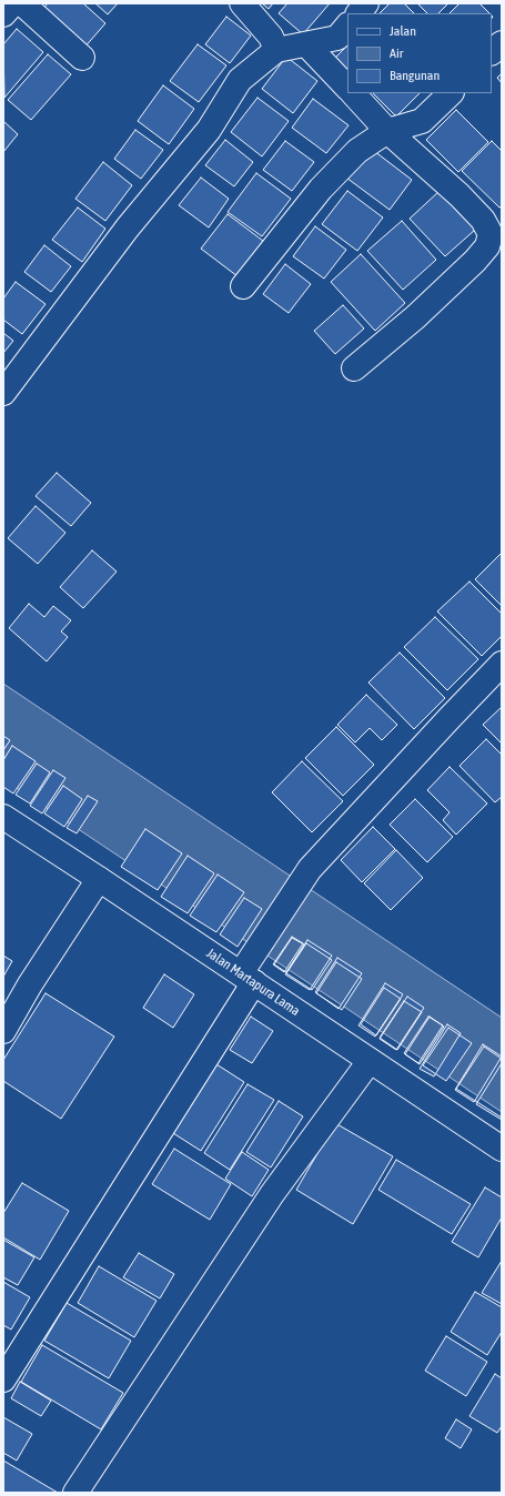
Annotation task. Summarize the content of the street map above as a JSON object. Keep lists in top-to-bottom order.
{
  "streets": {
    "street": ["Jalan Martapura Lama"]
  },
  "legend": ["Jalan", "Air", "Bangunan"]
}
